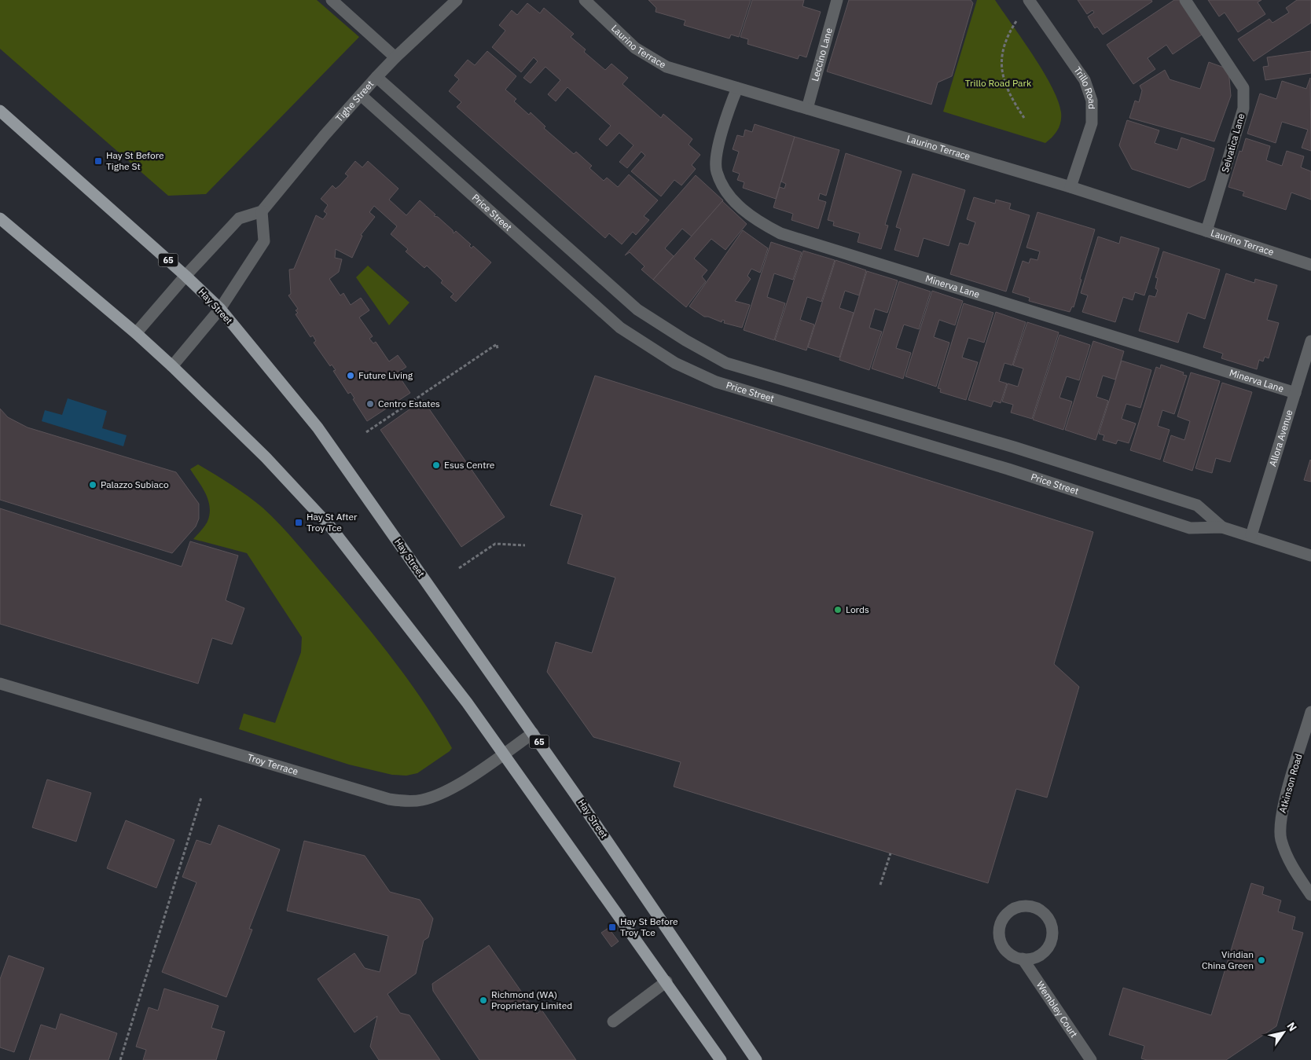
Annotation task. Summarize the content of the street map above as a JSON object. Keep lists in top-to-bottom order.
{
  "streets": {
    "main road": ["65", "Hay Street"],
    "street": [
      "Laurino Terrace",
      "Leccino Lane",
      "Trillo Road",
      "Tighe Street",
      "Selvatica Lane",
      "Price Street",
      "Minerva Lane",
      "Allora Avenue",
      "Troy Terrace",
      "Atkinson Road",
      "Wembley Court"
    ]
  },
  "crossings": [
    ["Laurino Terrace", "Leccino Lane"],
    ["Laurino Terrace", "Trillo Road"],
    ["Laurino Terrace", "Selvatica Lane"],
    ["Laurino Terrace", "Minerva Lane"],
    ["Tighe Street", "Price Street"],
    ["Price Street", "Allora Avenue"],
    ["Minerva Lane", "Allora Avenue"],
    ["Hay Street", "Troy Terrace"]
  ],
  "parks": ["Trillo Road Park"],
  "places": {
    "transit": ["Hay St Before Tighe St", "Hay St After Troy Tce", "Hay St Before Troy Tce"],
    "other": [
      "Future Living",
      "Centro Estates",
      "Esus Centre",
      "Palazzo Subiaco",
      "Lords",
      "Viridian China Green",
      "Richmond (WA) Proprietary Limited"
    ]
  },
  "north": "top right"
}
